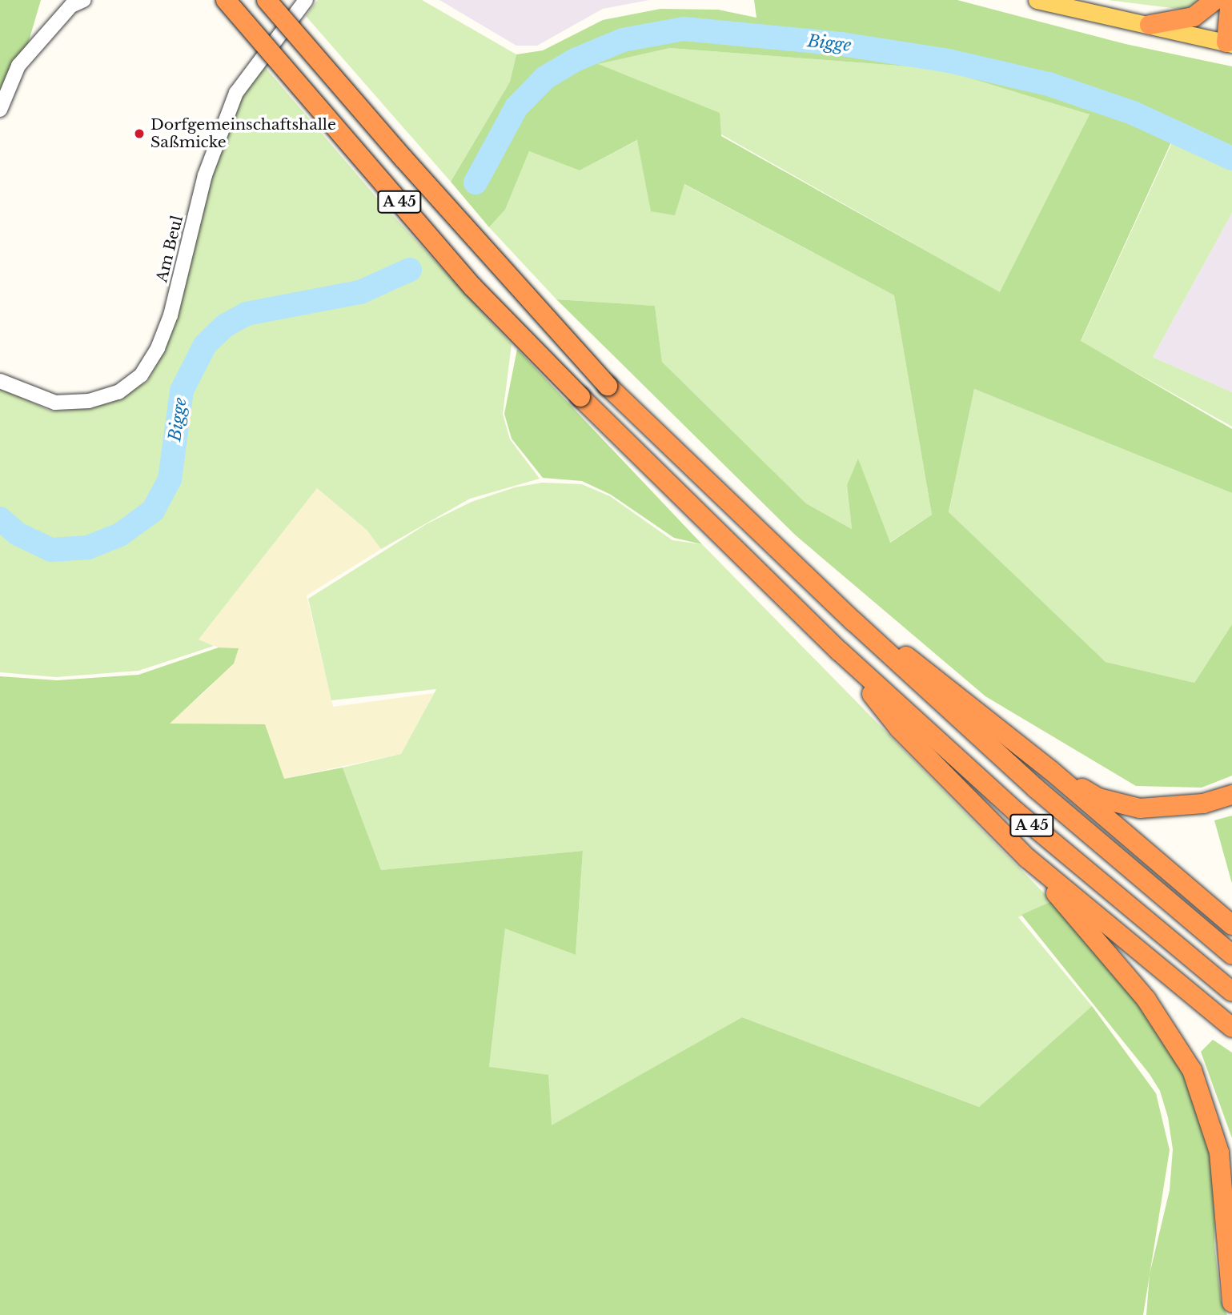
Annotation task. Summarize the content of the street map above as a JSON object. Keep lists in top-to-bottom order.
{
  "streets": {
    "highway": ["A 45"],
    "street": ["Am Beul"]
  },
  "water": ["Bigge"],
  "places": ["Dorfgemeinschaftshalle Saßmicke"]
}
